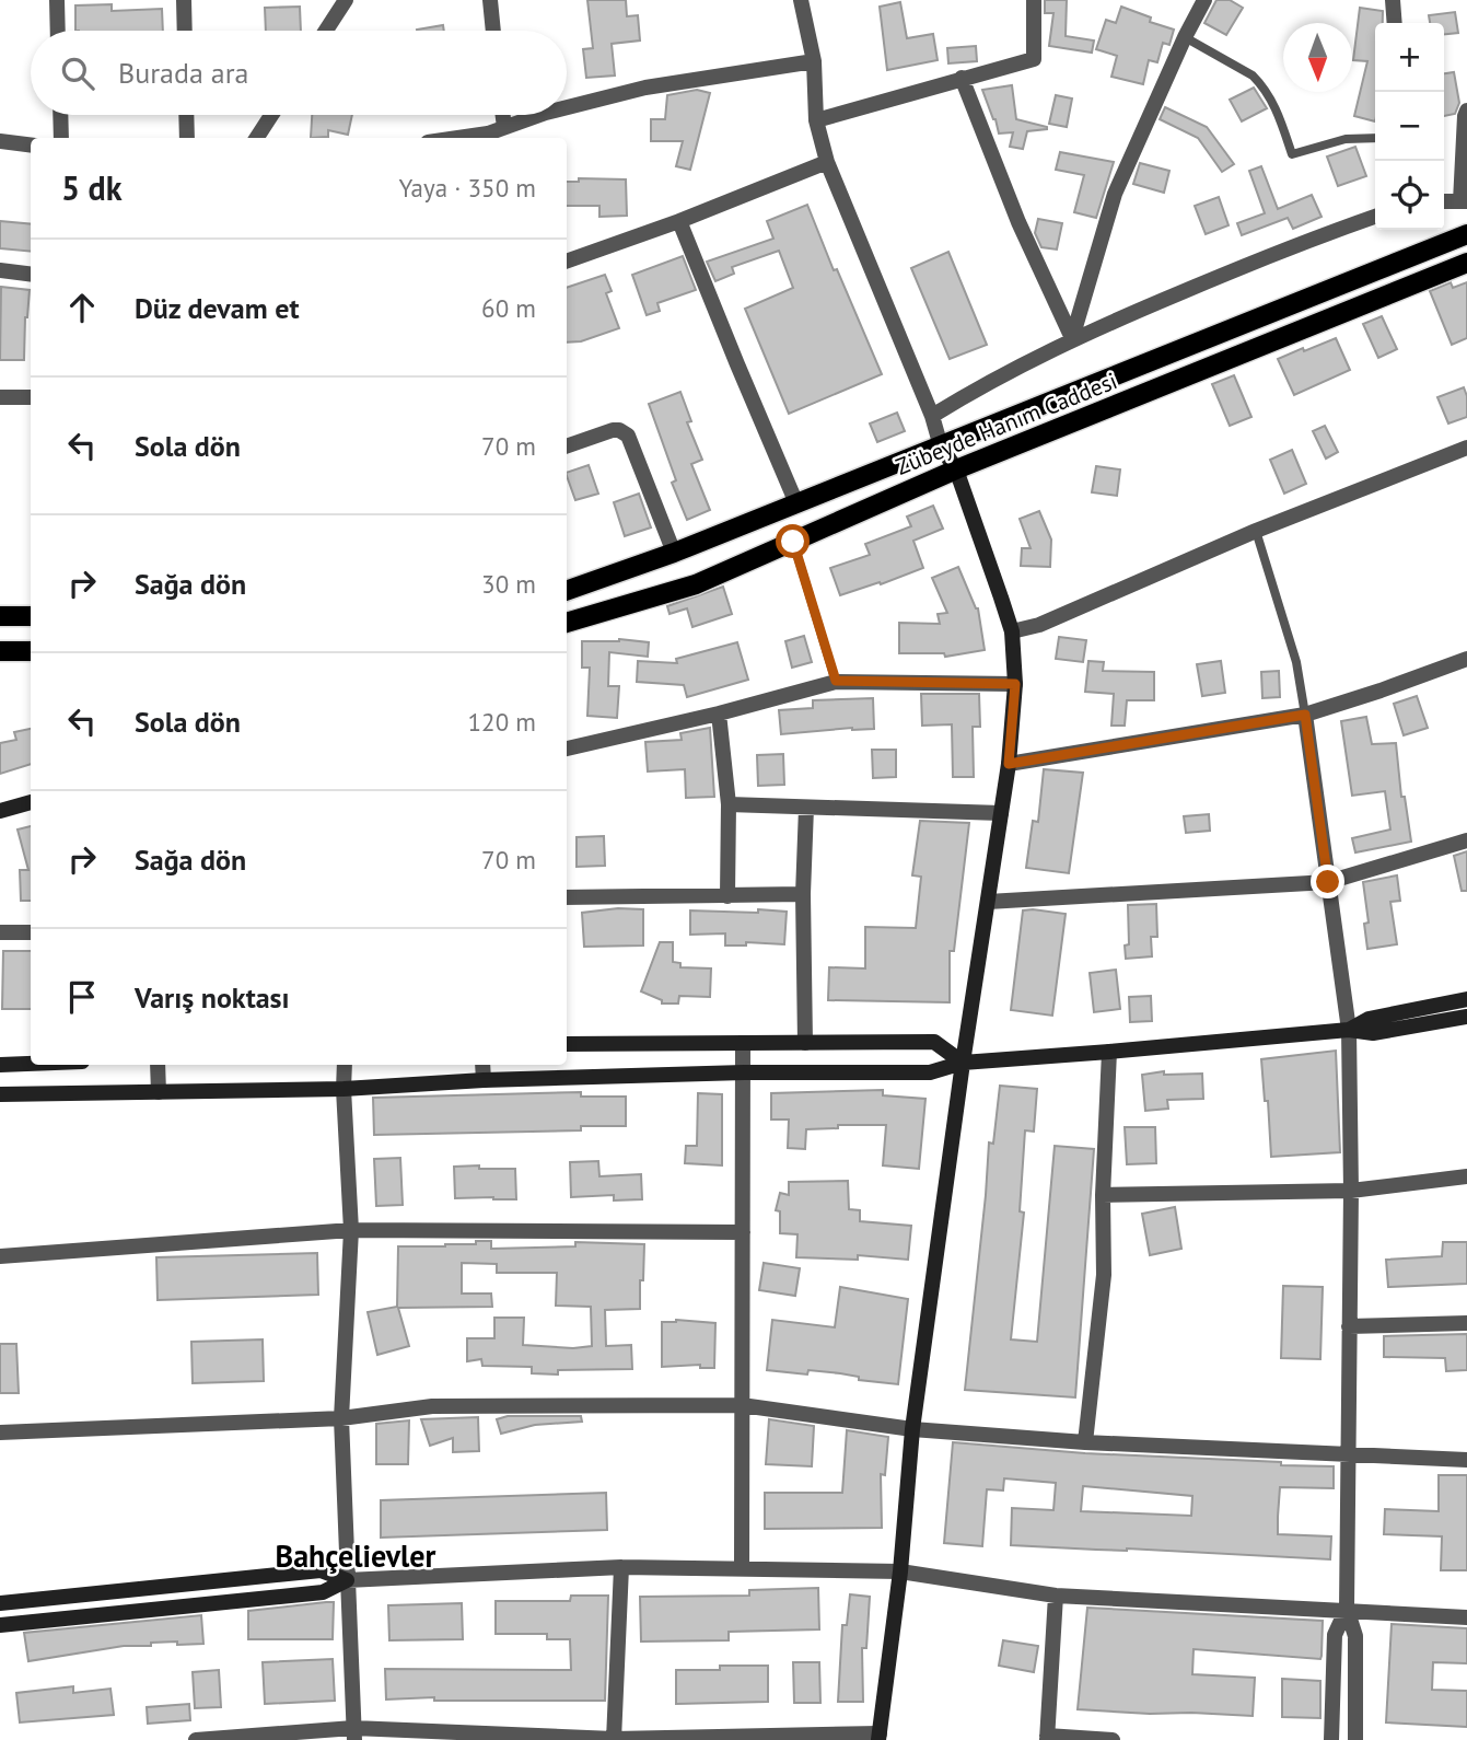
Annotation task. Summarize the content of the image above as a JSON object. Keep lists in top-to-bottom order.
{
  "streets": {
    "main road": ["Zübeyde Hanım Caddesi"]
  },
  "districts": ["Bahçelievler"],
  "north": "bottom",
  "page": {
    "map_buttons": ["+", "−"],
    "search": "Burada ara",
    "heading": ["5 dk", "Yaya · 350 m"],
    "list": [
      ["Düz devam et", "60 m"],
      ["Sola dön", "70 m"],
      ["Sağa dön", "30 m"],
      ["Sola dön", "120 m"],
      ["Sağa dön", "70 m"],
      "Varış noktası"
    ]
  }
}
